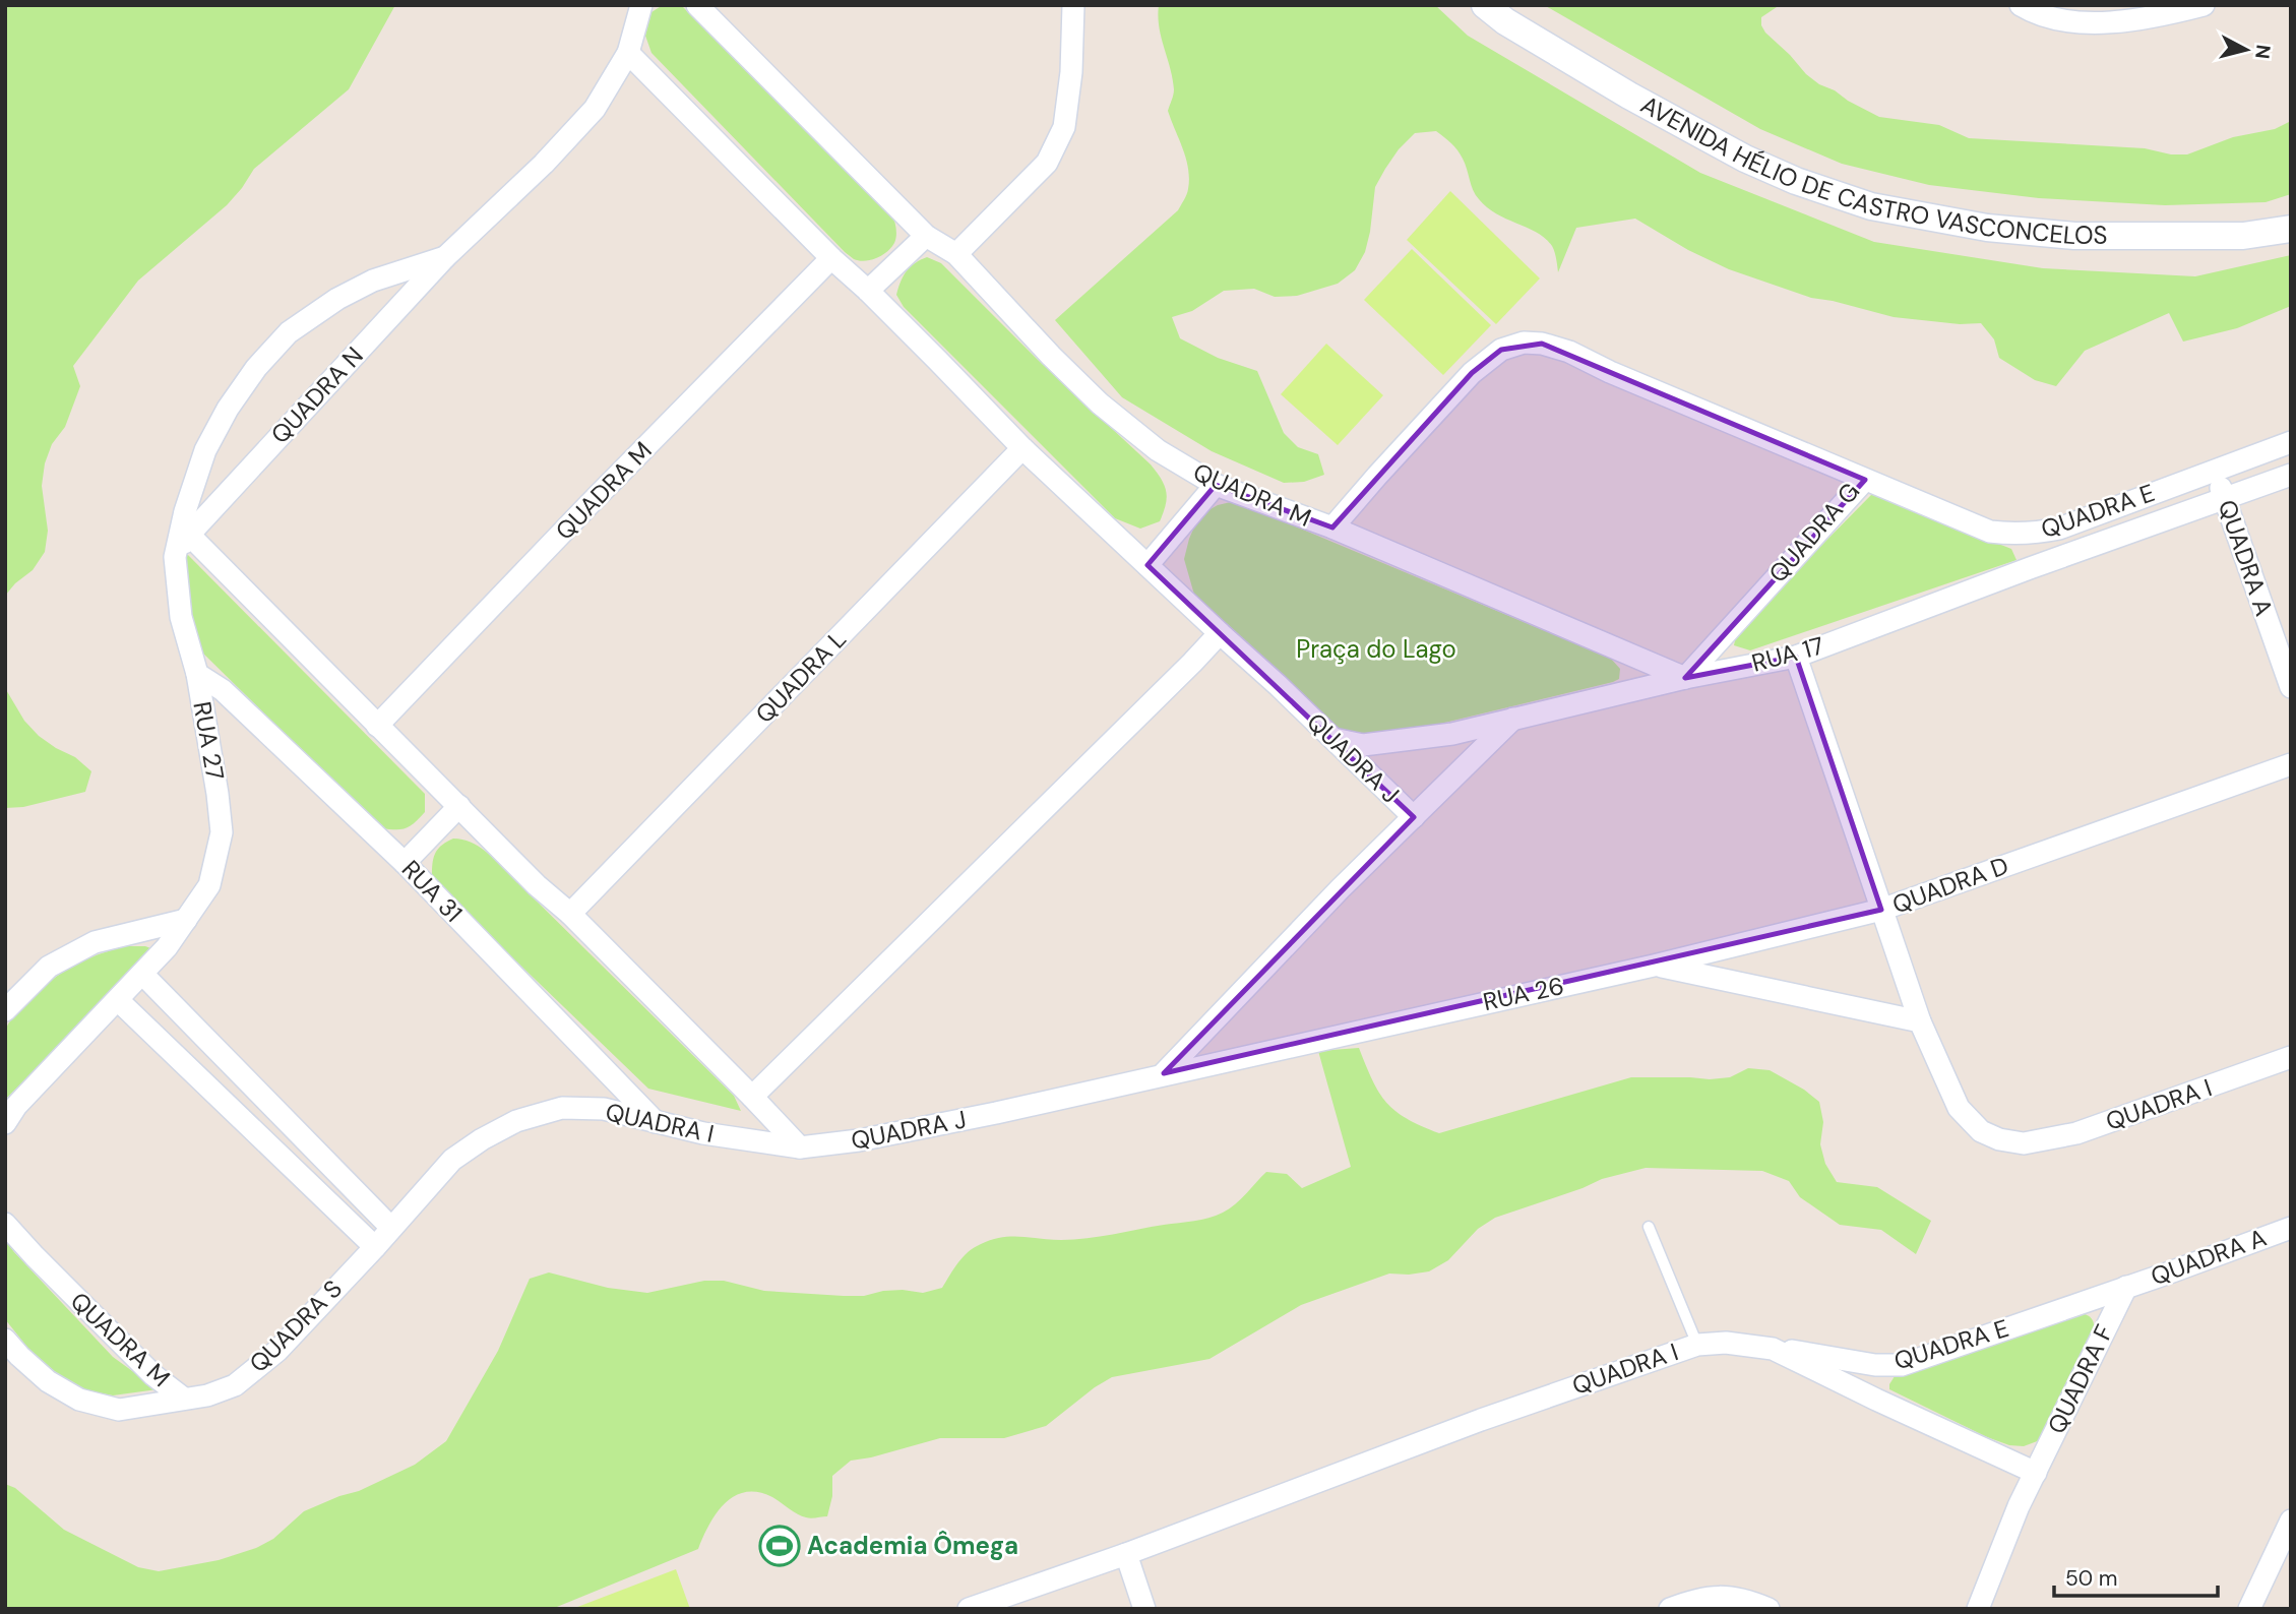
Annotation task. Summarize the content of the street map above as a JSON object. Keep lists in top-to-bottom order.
{
  "streets": {
    "street": [
      "AVENIDA HÉLIO DE CASTRO VASCONCELOS",
      "QUADRA N",
      "QUADRA M",
      "QUADRA E",
      "QUADRA G",
      "QUADRA A",
      "RUA 17",
      "QUADRA L",
      "RUA 27",
      "QUADRA J",
      "QUADRA D",
      "RUA 31",
      "RUA 26",
      "QUADRA I",
      "QUADRA S",
      "QUADRA F"
    ]
  },
  "crossings": [
    ["QUADRA M", "QUADRA G"],
    ["QUADRA M", "QUADRA S"],
    ["QUADRA E", "QUADRA G"],
    ["QUADRA E", "QUADRA A"],
    ["QUADRA E", "QUADRA I"],
    ["QUADRA E", "QUADRA F"],
    ["QUADRA G", "RUA 17"],
    ["QUADRA A", "RUA 17"],
    ["QUADRA A", "QUADRA F"],
    ["RUA 17", "QUADRA J"],
    ["RUA 27", "RUA 31"],
    ["QUADRA J", "RUA 26"],
    ["QUADRA J", "QUADRA I"],
    ["QUADRA D", "RUA 26"],
    ["QUADRA D", "QUADRA I"],
    ["RUA 31", "QUADRA I"],
    ["QUADRA I", "QUADRA S"],
    ["QUADRA I", "QUADRA F"]
  ],
  "parks": ["Praça do Lago"],
  "places": {
    "sports": ["Academia Ômega"]
  },
  "scale_bar": "50 m",
  "north": "right"
}
